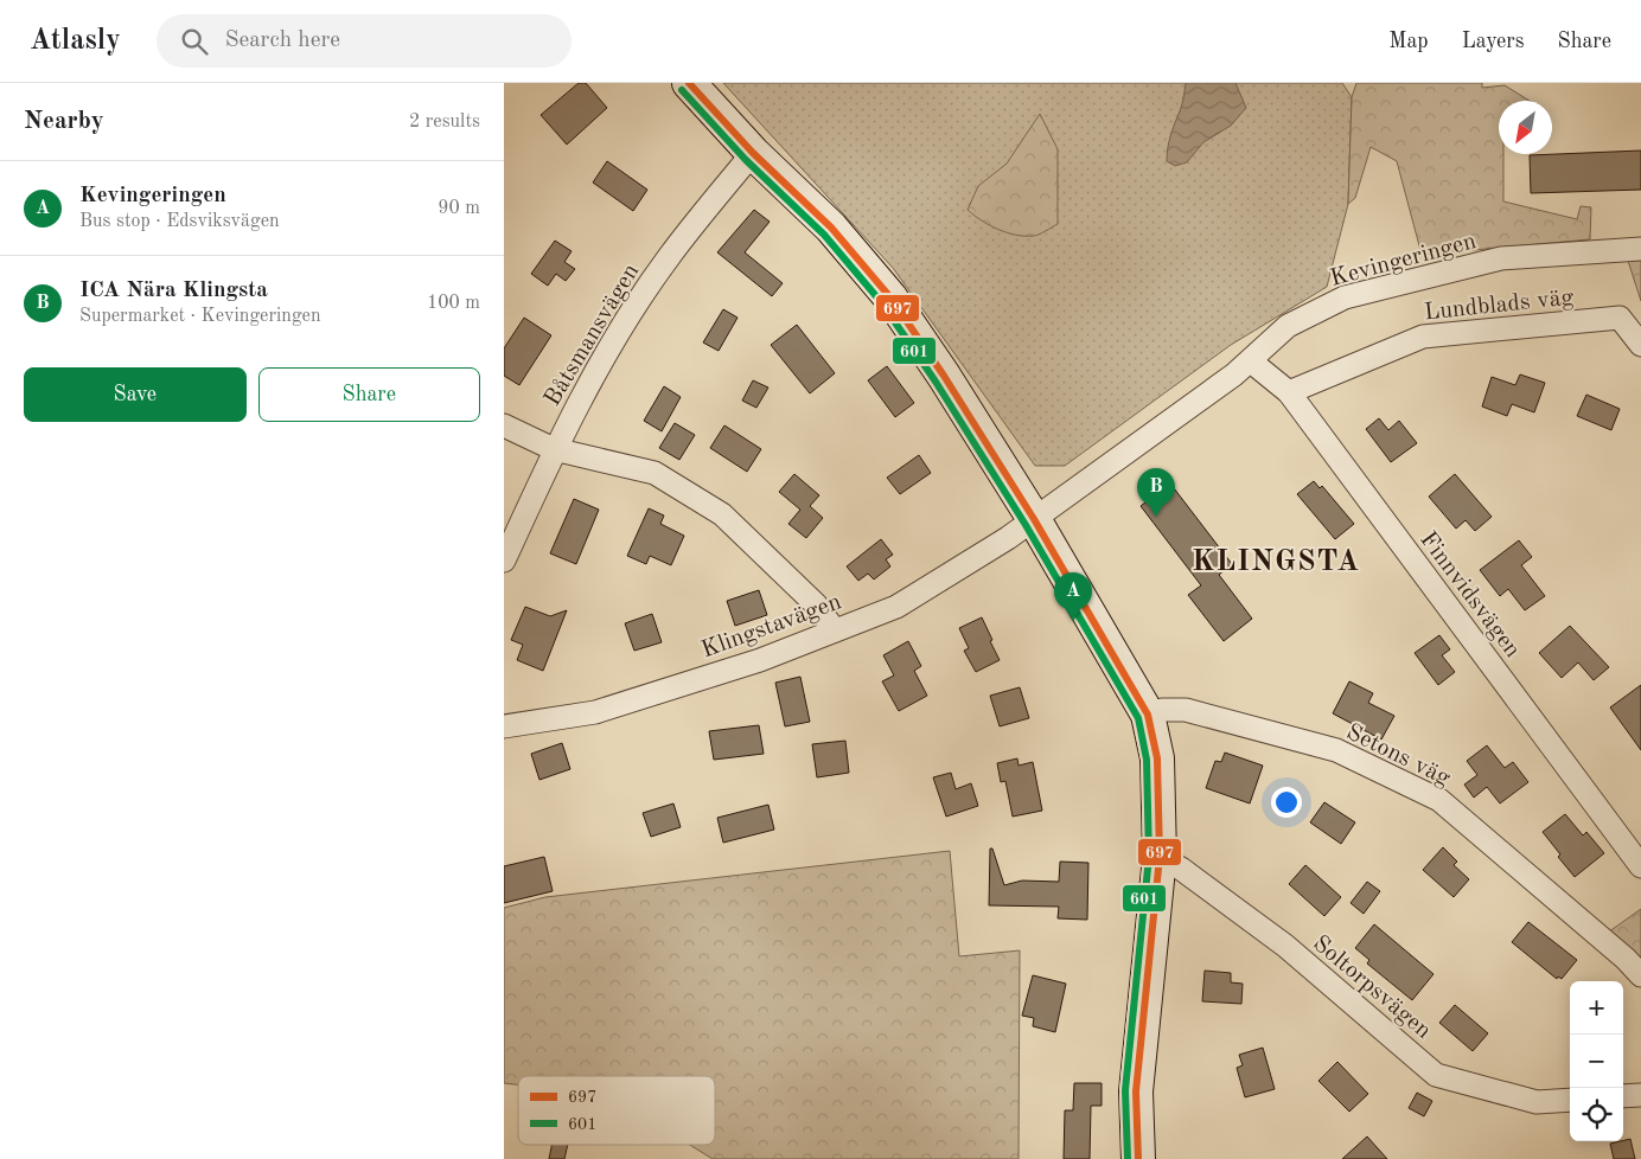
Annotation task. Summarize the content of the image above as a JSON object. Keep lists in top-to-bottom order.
{
  "streets": {
    "street": [
      "Kevingeringen",
      "Lundblads väg",
      "Båtsmansvägen",
      "Finnvidsvägen",
      "Klingstavägen",
      "Setons väg",
      "Soltorpsvägen"
    ]
  },
  "crossings": [
    ["Kevingeringen", "Finnvidsvägen"],
    ["Kevingeringen", "Klingstavägen"],
    ["Lundblads väg", "Finnvidsvägen"]
  ],
  "districts": ["KLINGSTA"],
  "lines": ["transit line 697", "transit line 601"],
  "legend": ["697", "601"],
  "north": "bottom left",
  "page": {
    "header": "Atlasly",
    "search": "Search here",
    "nav": ["Map", "Layers", "Share"],
    "heading": ["Nearby", "2 results"],
    "list": [
      {
        "mark": "A",
        "name": "Kevingeringen",
        "note": "Bus stop · Edsviksvägen",
        "value": "90 m"
      },
      {
        "mark": "B",
        "name": "ICA Nära Klingsta",
        "note": "Supermarket · Kevingeringen",
        "value": "100 m"
      }
    ],
    "buttons": ["Save", "Share"],
    "pins": ["B", "A"],
    "map_buttons": ["+", "−"]
  }
}
